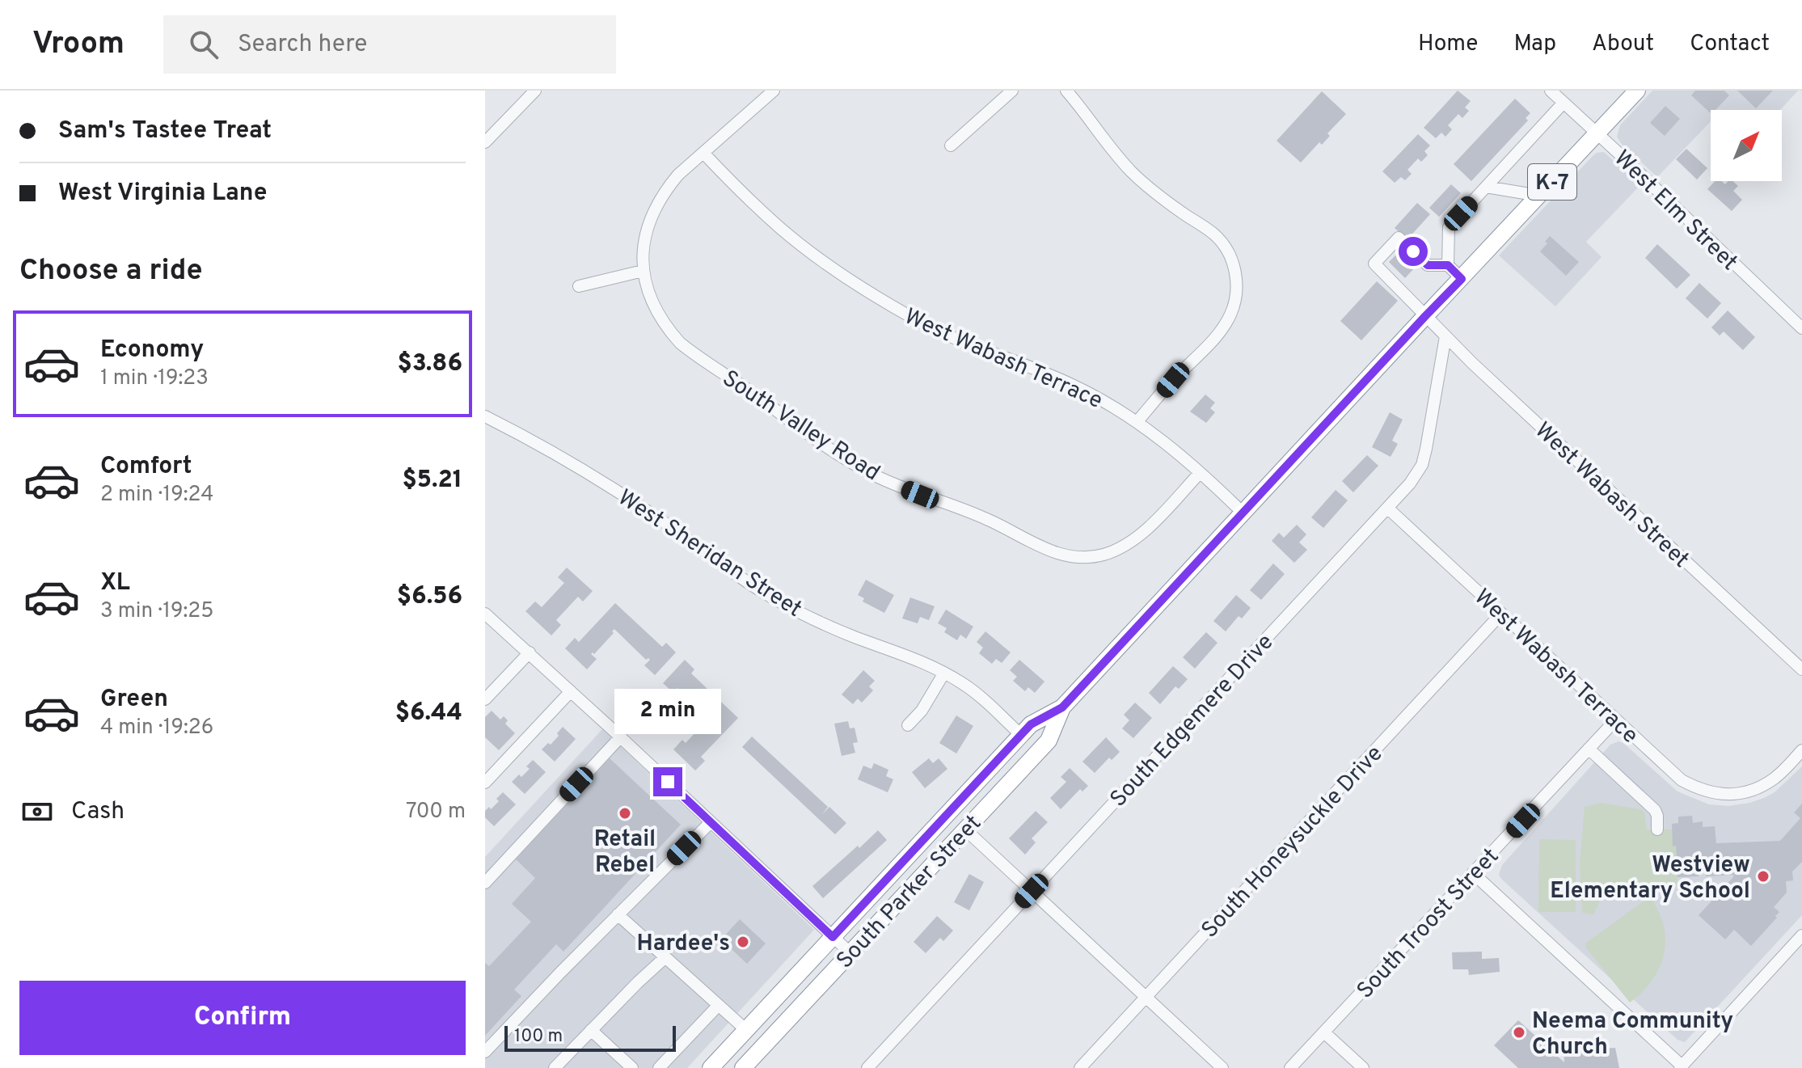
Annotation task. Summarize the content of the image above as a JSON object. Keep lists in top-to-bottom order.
{
  "streets": {
    "highway": ["K-7", "South Parker Street"],
    "street": [
      "West Elm Street",
      "West Wabash Terrace",
      "South Valley Road",
      "West Wabash Street",
      "West Sheridan Street",
      "South Edgemere Drive",
      "South Honeysuckle Drive",
      "South Troost Street"
    ]
  },
  "crossings": [
    ["West Elm Street", "South Parker Street"],
    ["West Wabash Terrace", "South Valley Road"],
    ["West Wabash Terrace", "South Edgemere Drive"],
    ["West Wabash Terrace", "South Honeysuckle Drive"],
    ["West Wabash Terrace", "South Parker Street"],
    ["West Wabash Terrace", "South Troost Street"],
    ["West Wabash Street", "South Edgemere Drive"],
    ["West Wabash Street", "South Parker Street"],
    ["West Sheridan Street", "South Parker Street"]
  ],
  "places": [
    "Retail Rebel",
    "Westview Elementary School",
    "Hardee's",
    "Neema Community Church"
  ],
  "scale_bar": "100 m",
  "north": "top right",
  "page": {
    "header": "Vroom",
    "search": "Search here",
    "nav": [
      "Home",
      "Map",
      "About",
      "Contact"
    ],
    "banner": ["Sam's Tastee Treat", "West Virginia Lane"],
    "heading": "Choose a ride",
    "list": [
      {
        "name": "Economy",
        "note": "1 min · 19:23",
        "value": "$3.86"
      },
      {
        "name": "Comfort",
        "note": "2 min · 19:24",
        "value": "$5.21"
      },
      {
        "name": "XL",
        "note": "3 min · 19:25",
        "value": "$6.56"
      },
      {
        "name": "Green",
        "note": "4 min · 19:26",
        "value": "$6.44"
      }
    ],
    "bubble": "2 min",
    "pay": ["Cash", "700 m"],
    "buttons": "Confirm",
    "scale": "100 m"
  }
}
